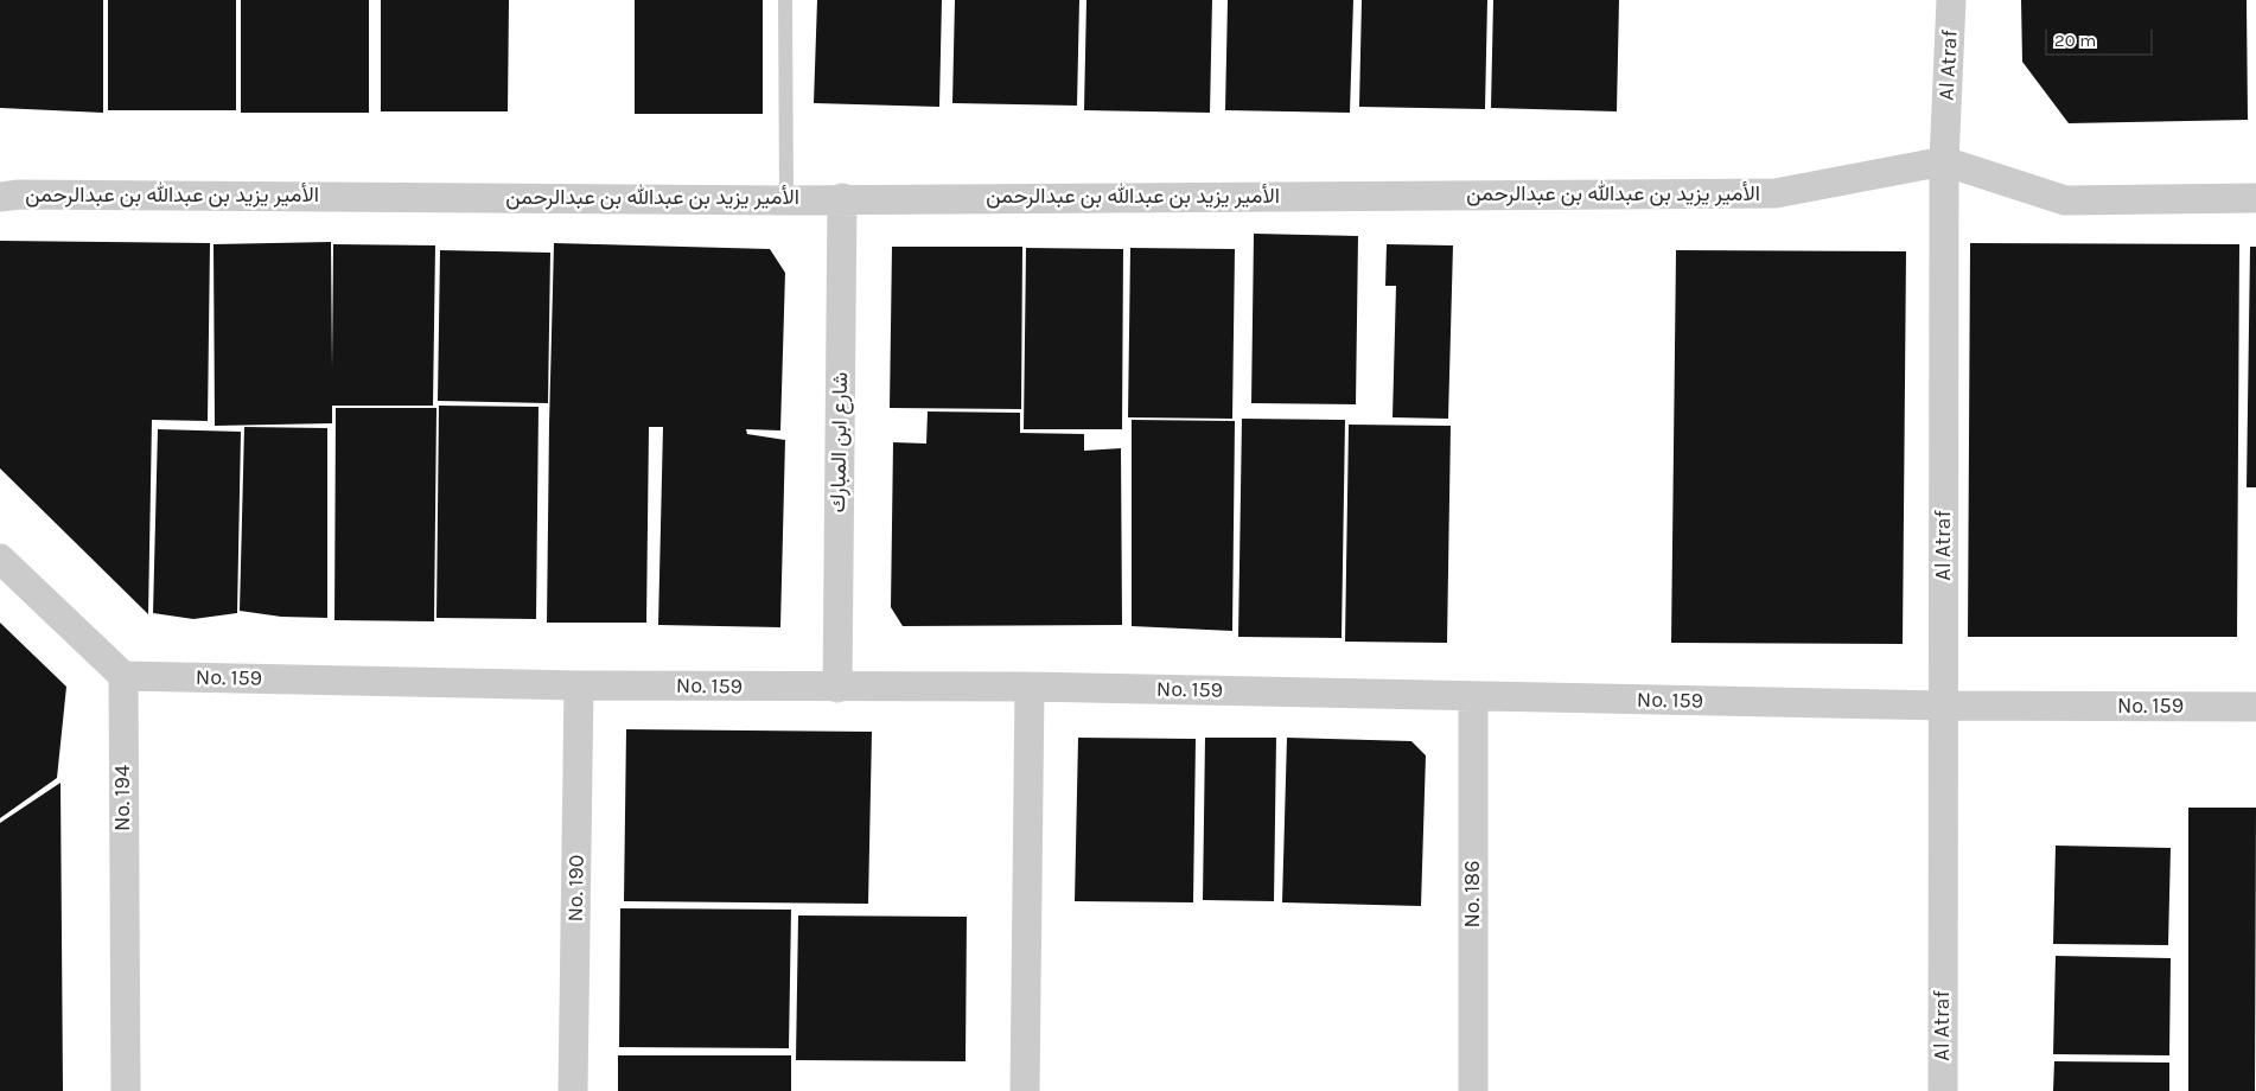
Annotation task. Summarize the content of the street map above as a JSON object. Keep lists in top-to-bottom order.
{
  "streets": {
    "street": [
      "Al Atraf",
      "الأمير يزيد بن عبدالله بن عبدالرحمن",
      "شارع ابن المبارك",
      "No. 159",
      "No. 194",
      "No. 190",
      "No. 186"
    ]
  },
  "crossings": [
    ["Al Atraf", "الأمير يزيد بن عبدالله بن عبدالرحمن"],
    ["Al Atraf", "No. 159"],
    ["الأمير يزيد بن عبدالله بن عبدالرحمن", "شارع ابن المبارك"],
    ["شارع ابن المبارك", "No. 159"],
    ["No. 159", "No. 194"],
    ["No. 159", "No. 190"],
    ["No. 159", "No. 186"]
  ],
  "scale_bar": "20 m"
}
